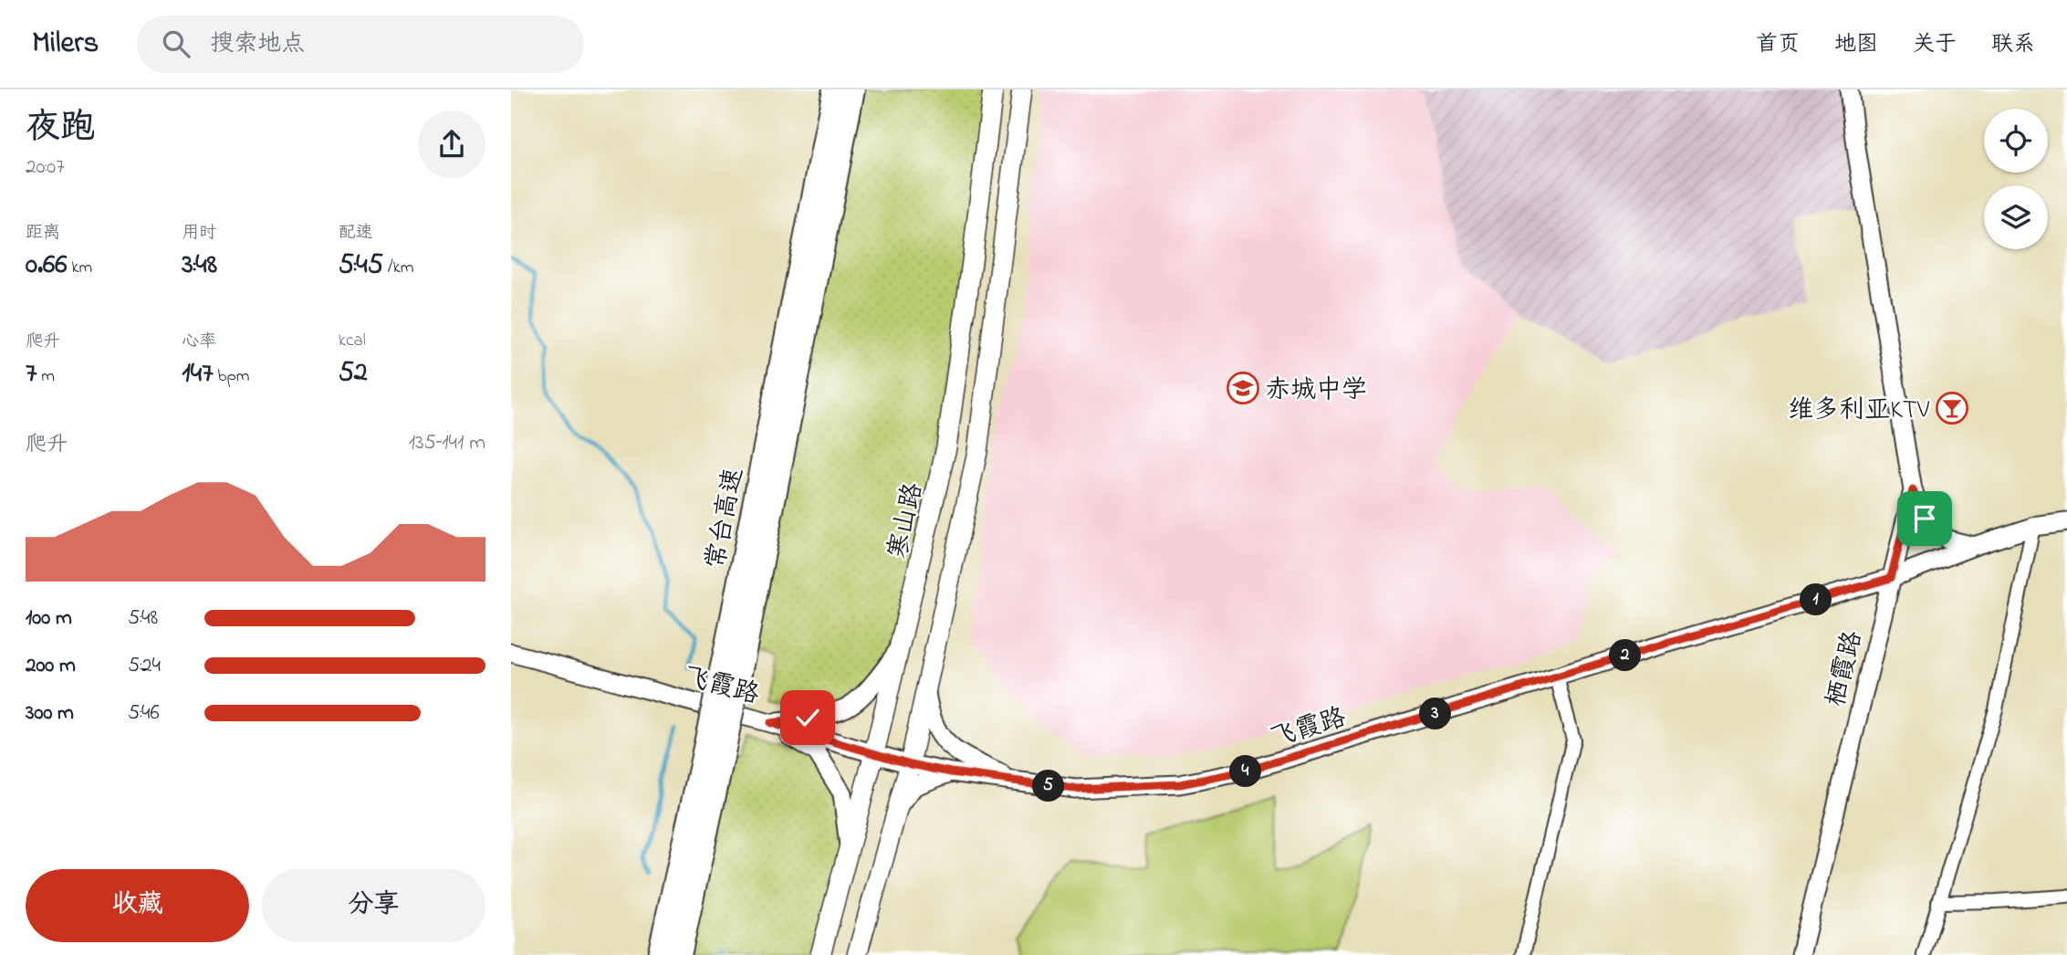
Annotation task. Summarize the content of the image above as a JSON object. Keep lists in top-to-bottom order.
{
  "streets": {
    "highway": ["常台高速"],
    "main road": ["寒山路", "栖霞路", "飞霞路"]
  },
  "crossings": [
    ["寒山路", "飞霞路"],
    ["栖霞路", "飞霞路"]
  ],
  "places": {
    "school or university": ["赤城中学"],
    "bar": ["维多利亚KTV"]
  },
  "page": {
    "header": "Milers",
    "search": "搜索地点",
    "nav": [
      "首页",
      "地图",
      "关于",
      "联系"
    ],
    "heading": ["夜跑", "20:07"],
    "stats": [
      ["距离", "0.66 km"],
      ["用时", "3:48"],
      ["配速", "5:45 /km"],
      ["爬升", "7 m"],
      ["心率", "147 bpm"],
      ["kcal", "52"]
    ],
    "chart": ["爬升", "135–141 m"],
    "pins": [
      "1",
      "2",
      "3",
      "4",
      "5"
    ],
    "list": [
      {
        "name": "100 m",
        "note": "5:48"
      },
      {
        "name": "200 m",
        "note": "5:24"
      },
      {
        "name": "300 m",
        "note": "5:46"
      }
    ],
    "buttons": ["收藏", "分享"]
  }
}
